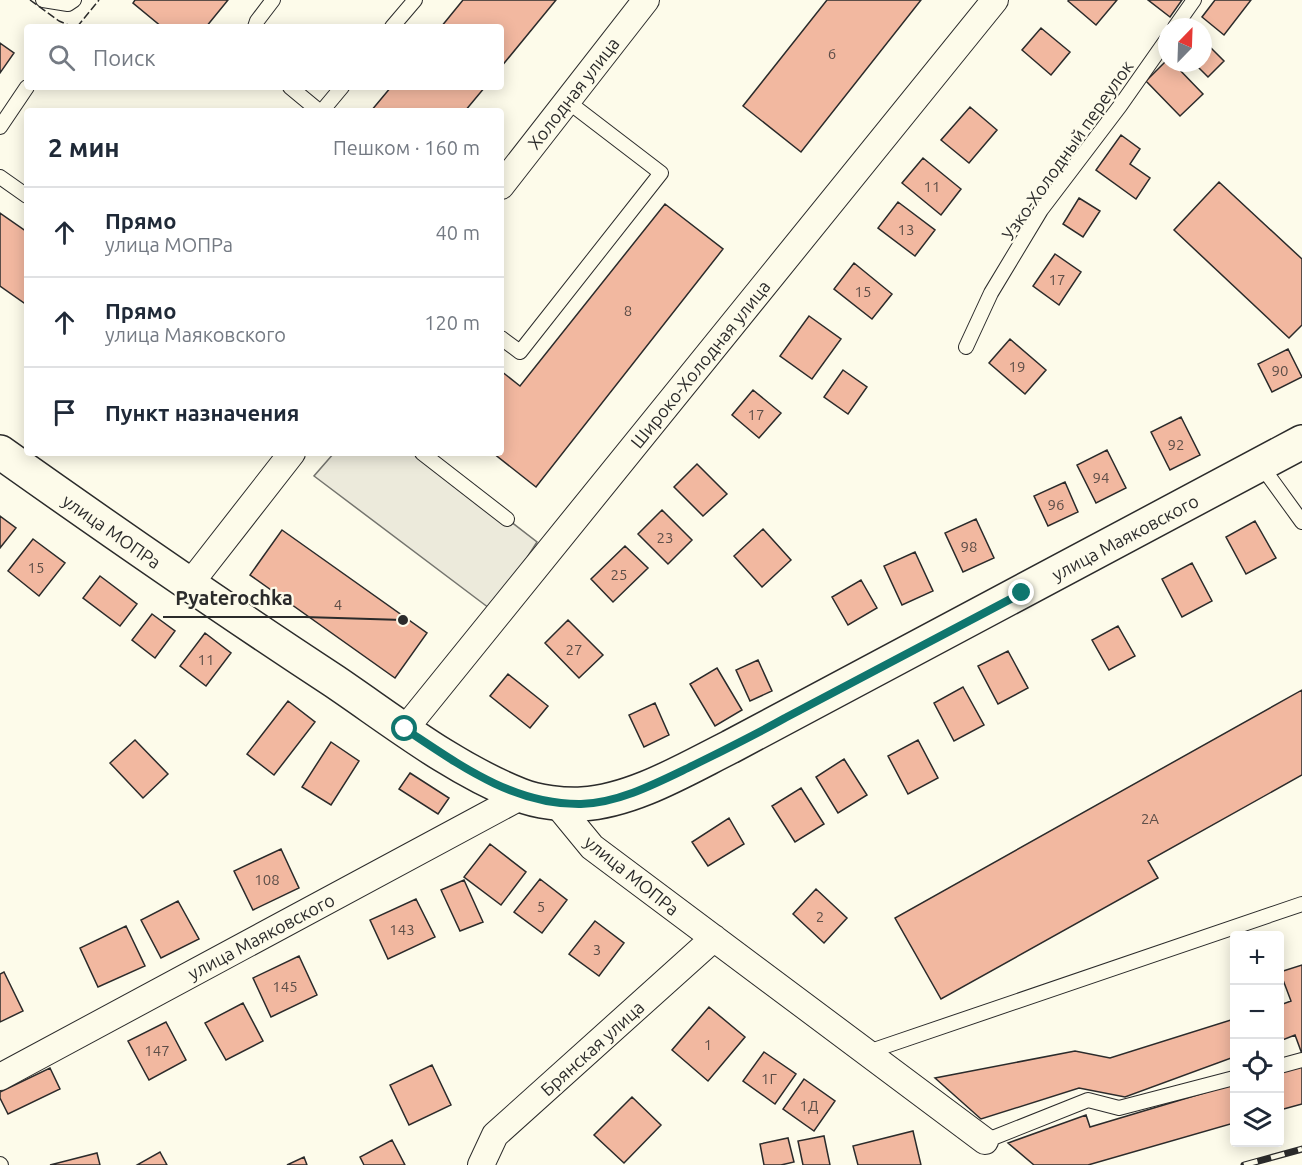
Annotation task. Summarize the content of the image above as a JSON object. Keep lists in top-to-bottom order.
{
  "streets": {
    "street": [
      "Холодная улица",
      "Широко-Холодная улица",
      "улица МОПРа",
      "улица Маяковского",
      "Брянская улица"
    ],
    "lane": ["Узко-Холодный переулок"]
  },
  "crossings": [
    ["Широко-Холодная улица", "улица МОПРа"],
    ["улица МОПРа", "улица Маяковского"],
    ["улица МОПРа", "Брянская улица"]
  ],
  "places": ["Pyaterochka"],
  "house_numbers": [
    "6",
    "11",
    "13",
    "17",
    "15",
    "8",
    "19",
    "90",
    "17",
    "92",
    "94",
    "96",
    "23",
    "98",
    "15",
    "25",
    "4",
    "27",
    "11",
    "2А",
    "108",
    "5",
    "2",
    "143",
    "3",
    "145",
    "1",
    "147",
    "1Г",
    "1Д"
  ],
  "north": "top right",
  "page": {
    "search": "Поиск",
    "heading": ["2 мин", "Пешком · 160 m"],
    "list": [
      ["Прямо", "улица МОПРа", "40 m"],
      ["Прямо", "улица Маяковского", "120 m"],
      "Пункт назначения"
    ],
    "map_buttons": ["+", "−"]
  }
}
